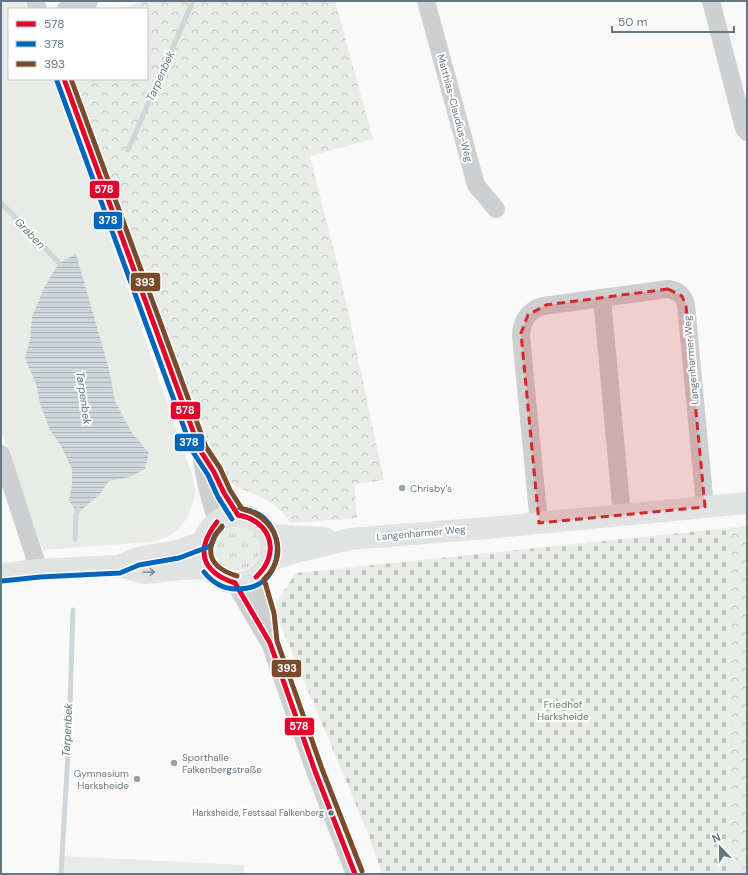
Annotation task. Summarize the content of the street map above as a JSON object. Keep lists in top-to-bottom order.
{
  "streets": {
    "main road": ["Langenharmer Weg"],
    "street": ["Matthias-Claudius-Weg"]
  },
  "water": ["Tarpenbek", "Graben"],
  "parks": ["Friedhof Harksheide"],
  "places": [
    "Chrisby's",
    "Sporthalle Falkenbergstraße",
    "Gymnasium Harksheide",
    "Harksheide, Festsaal Falkenberg"
  ],
  "lines": ["transit line 578", "transit line 393", "transit line 378"],
  "legend": ["578", "378", "393"],
  "scale_bar": "50 m",
  "north": "top"
}
